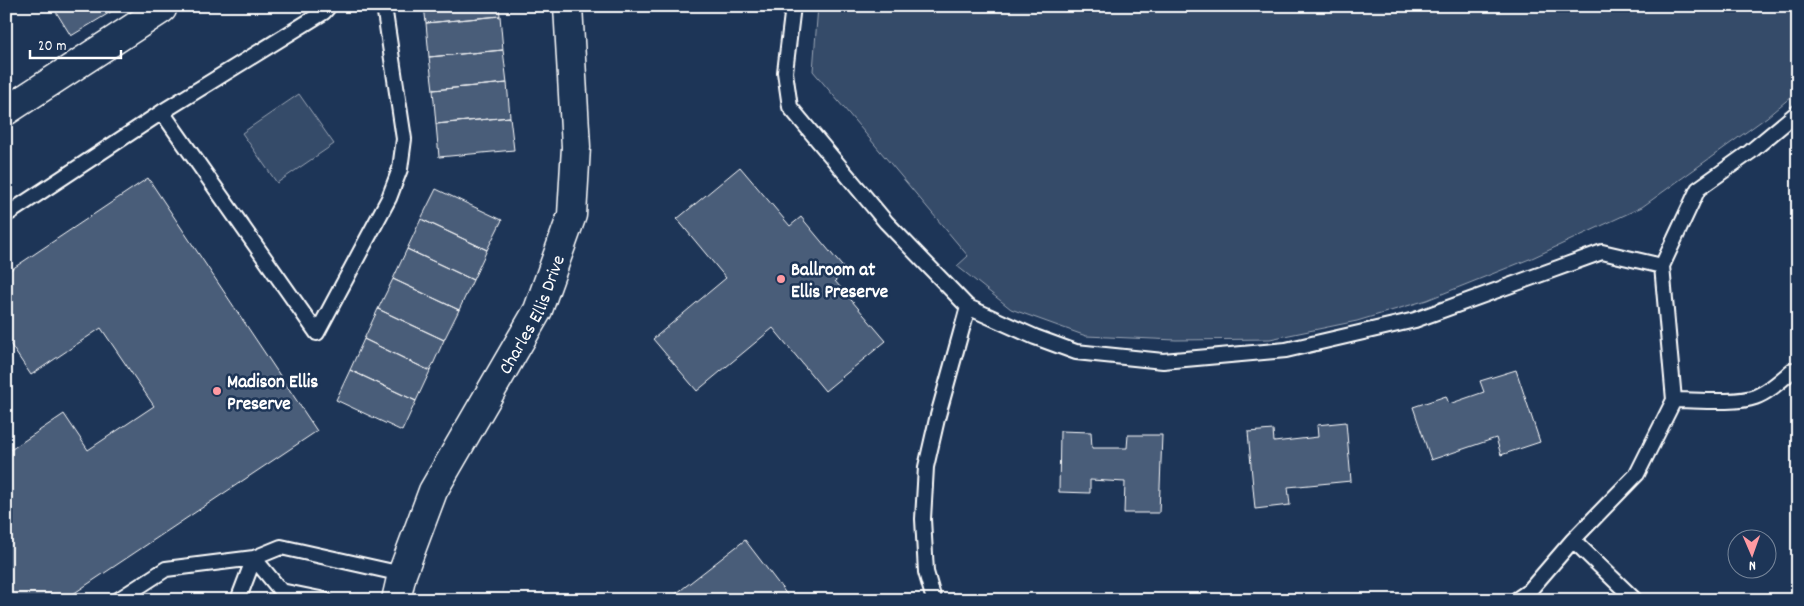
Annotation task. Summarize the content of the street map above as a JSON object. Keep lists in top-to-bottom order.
{
  "streets": {
    "street": ["Charles Ellis Drive"]
  },
  "places": ["Ballroom at Ellis Preserve", "Madison Ellis Preserve"],
  "scale_bar": "20 m",
  "north": "bottom"
}
